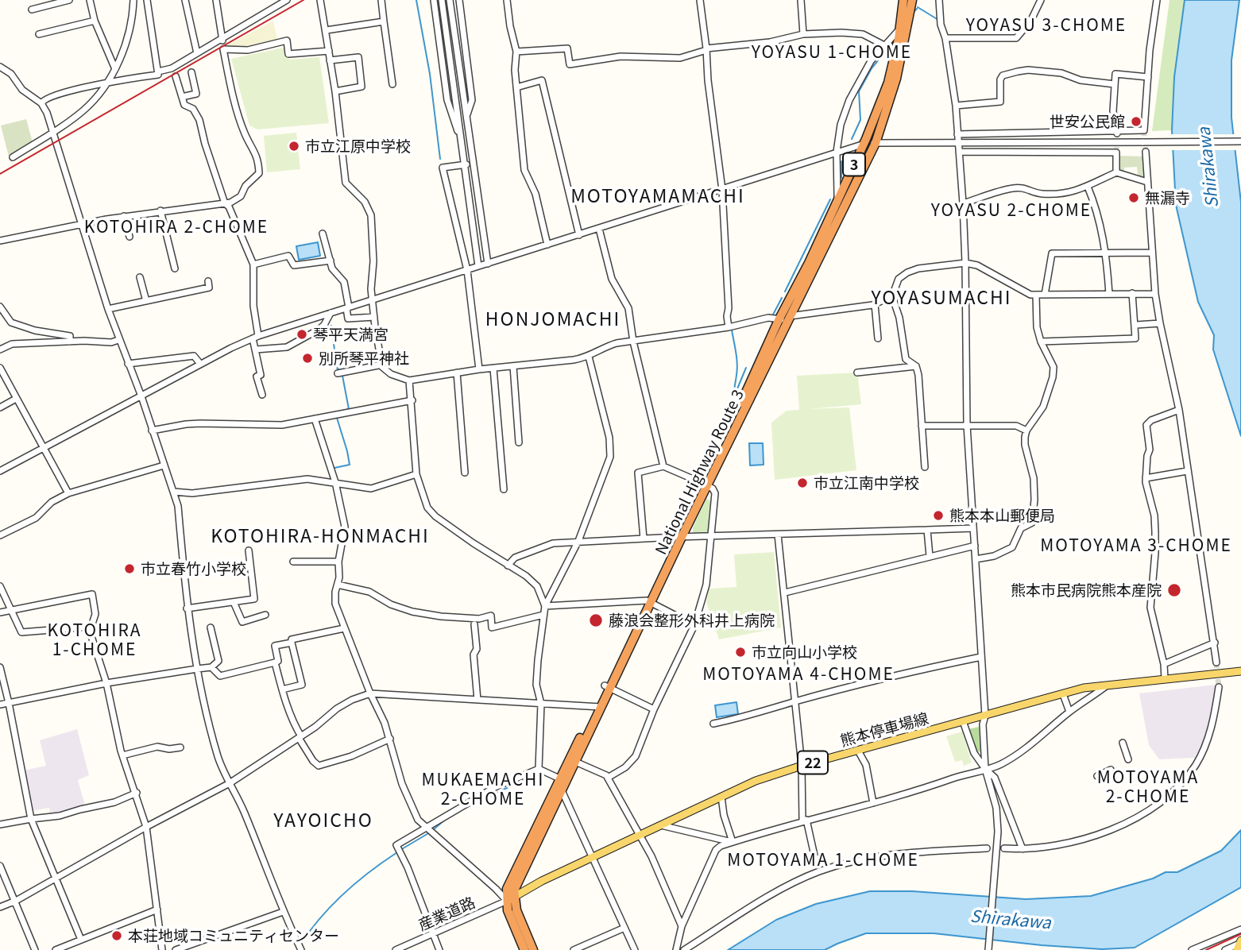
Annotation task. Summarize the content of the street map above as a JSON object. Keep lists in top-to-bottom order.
{
  "streets": {
    "highway": ["3", "National Highway Route 3"],
    "main road": ["熊本停車場線", "22"],
    "street": ["産業道路"]
  },
  "crossings": [
    ["National Highway Route 3", "熊本停車場線"],
    ["National Highway Route 3", "産業道路"],
    ["熊本停車場線", "産業道路"]
  ],
  "districts": [
    "YOYASU 3-CHOME",
    "YOYASU 1-CHOME",
    "MOTOYAMAMACHI",
    "YOYASU 2-CHOME",
    "KOTOHIRA 2-CHOME",
    "YOYASUMACHI",
    "HONJOMACHI",
    "KOTOHIRA-HONMACHI",
    "MOTOYAMA 3-CHOME",
    "KOTOHIRA 1-CHOME",
    "MOTOYAMA 4-CHOME",
    "MOTOYAMA 2-CHOME",
    "MUKAEMACHI 2-CHOME",
    "YAYOICHO",
    "MOTOYAMA 1-CHOME"
  ],
  "water": ["Shirakawa"],
  "places": [
    "世安公民館",
    "市立江原中学校",
    "無漏寺",
    "琴平天満宮",
    "別所琴平神社",
    "市立江南中学校",
    "熊本本山郵便局",
    "市立春竹小学校",
    "熊本市民病院熊本産院",
    "藤浪会整形外科井上病院",
    "市立向山小学校",
    "本荘地域コミュニティセンター"
  ]
}
